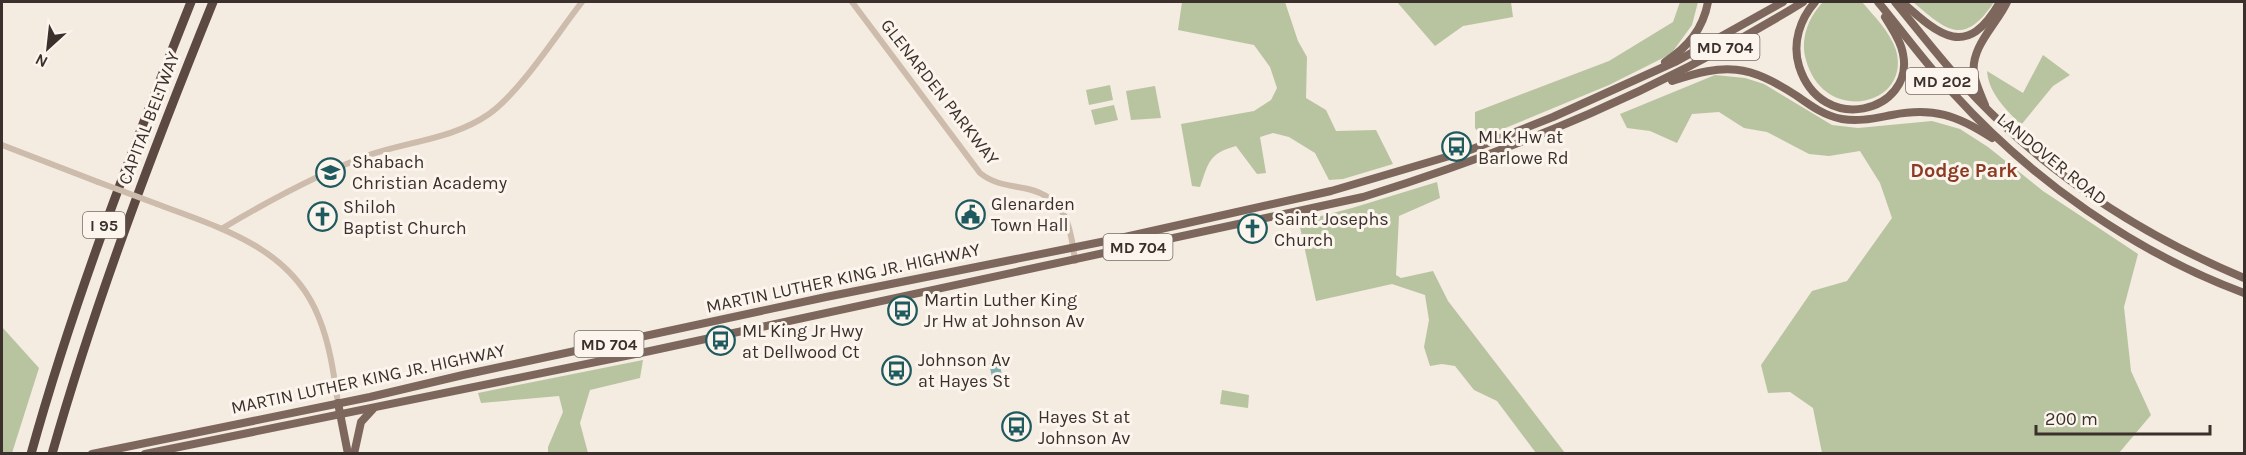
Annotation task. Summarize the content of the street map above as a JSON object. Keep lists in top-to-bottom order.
{
  "streets": {
    "highway": ["CAPITAL BELTWAY", "I 95"],
    "main road": [
      "MD 704",
      "MD 202",
      "LANDOVER ROAD",
      "MARTIN LUTHER KING JR. HIGHWAY"
    ],
    "street": ["GLENARDEN PARKWAY"]
  },
  "crossings": [
    ["GLENARDEN PARKWAY", "MARTIN LUTHER KING JR. HIGHWAY"]
  ],
  "districts": ["Dodge Park"],
  "places": {
    "bus stop": [
      "MLK Hw at Barlowe Rd",
      "Martin Luther King Jr Hw at Johnson Av",
      "ML King Jr Hwy at Dellwood Ct",
      "Johnson Av at Hayes St",
      "Hayes St at Johnson Av"
    ],
    "school or university": ["Shabach Christian Academy"],
    "public building": ["Glenarden Town Hall"],
    "church": ["Shiloh Baptist Church", "Saint Josephs Church"]
  },
  "scale_bar": "200 m",
  "north": "bottom left"
}
